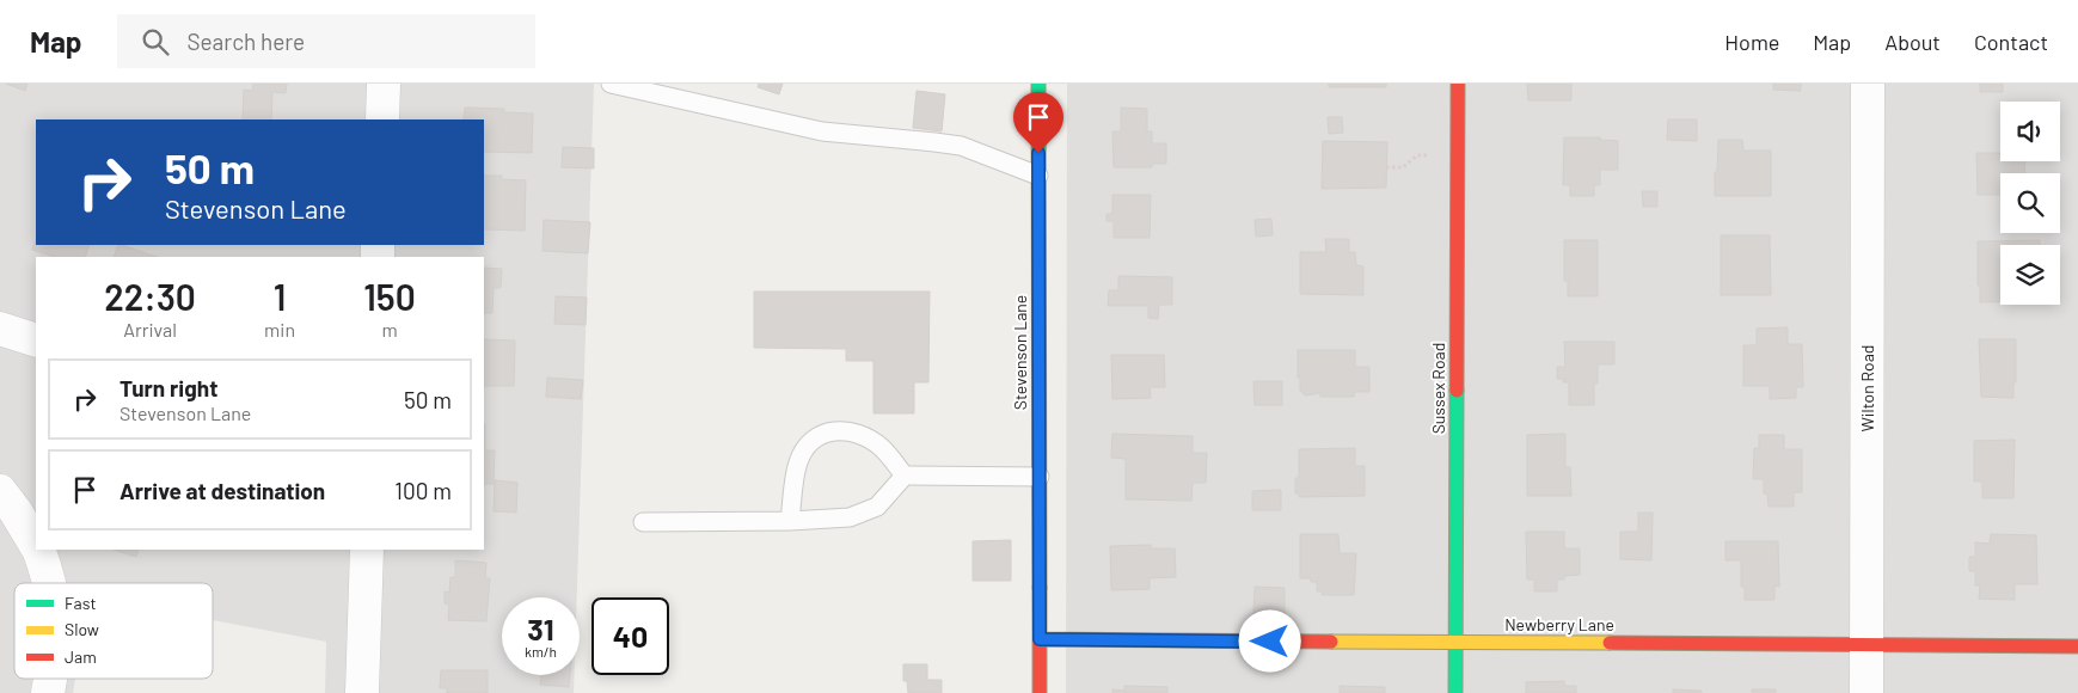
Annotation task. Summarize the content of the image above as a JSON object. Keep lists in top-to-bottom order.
{
  "streets": {
    "street": [
      "Stevenson Lane",
      "Sussex Road",
      "Wilton Road",
      "Newberry Lane"
    ]
  },
  "crossings": [
    ["Stevenson Lane", "Newberry Lane"],
    ["Sussex Road", "Newberry Lane"],
    ["Wilton Road", "Newberry Lane"]
  ],
  "legend": ["Fast", "Slow", "Jam"],
  "page": {
    "header": "Map",
    "search": "Search here",
    "nav": [
      "Home",
      "Map",
      "About",
      "Contact"
    ],
    "turn": ["50 m", "Stevenson Lane"],
    "eta": [
      "22:30",
      "Arrival",
      "1",
      "min",
      "150",
      "m"
    ],
    "list": [
      {
        "name": "Turn right",
        "note": "Stevenson Lane",
        "value": "50 m"
      },
      {
        "name": "Arrive at destination",
        "value": "100 m"
      }
    ],
    "speed": "31 km/h",
    "limit": "40"
  }
}
